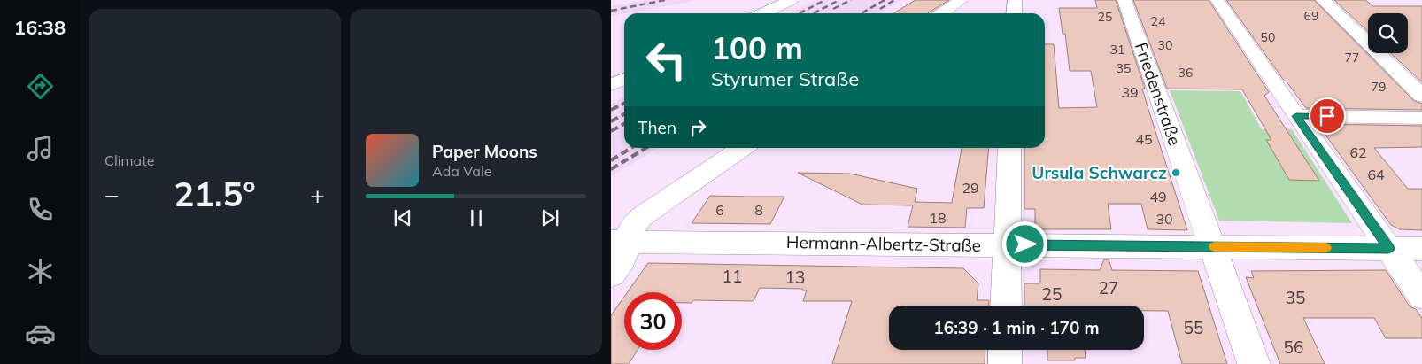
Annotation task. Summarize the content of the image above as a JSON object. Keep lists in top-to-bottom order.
{
  "streets": {
    "street": ["Friedenstraße", "Hermann-Albertz-Straße"]
  },
  "crossings": [
    ["Friedenstraße", "Hermann-Albertz-Straße"]
  ],
  "places": ["Ursula Schwarcz"],
  "house_numbers": [
    "69",
    "25",
    "24",
    "50",
    "30",
    "31",
    "77",
    "35",
    "36",
    "79",
    "39",
    "45",
    "62",
    "64",
    "29",
    "49",
    "6",
    "8",
    "18",
    "30",
    "11",
    "13",
    "27",
    "25",
    "35",
    "55",
    "56"
  ],
  "page": {
    "tabs": "16:38",
    "tile": "Climate",
    "turn": ["100 m", "Styrumer Straße"],
    "then": "Then",
    "song": ["Paper Moons", "Ada Vale"],
    "heat": ["−", "21.5°", "+"],
    "limit": "30",
    "trip": "16:39 · 1 min · 170 m"
  }
}
